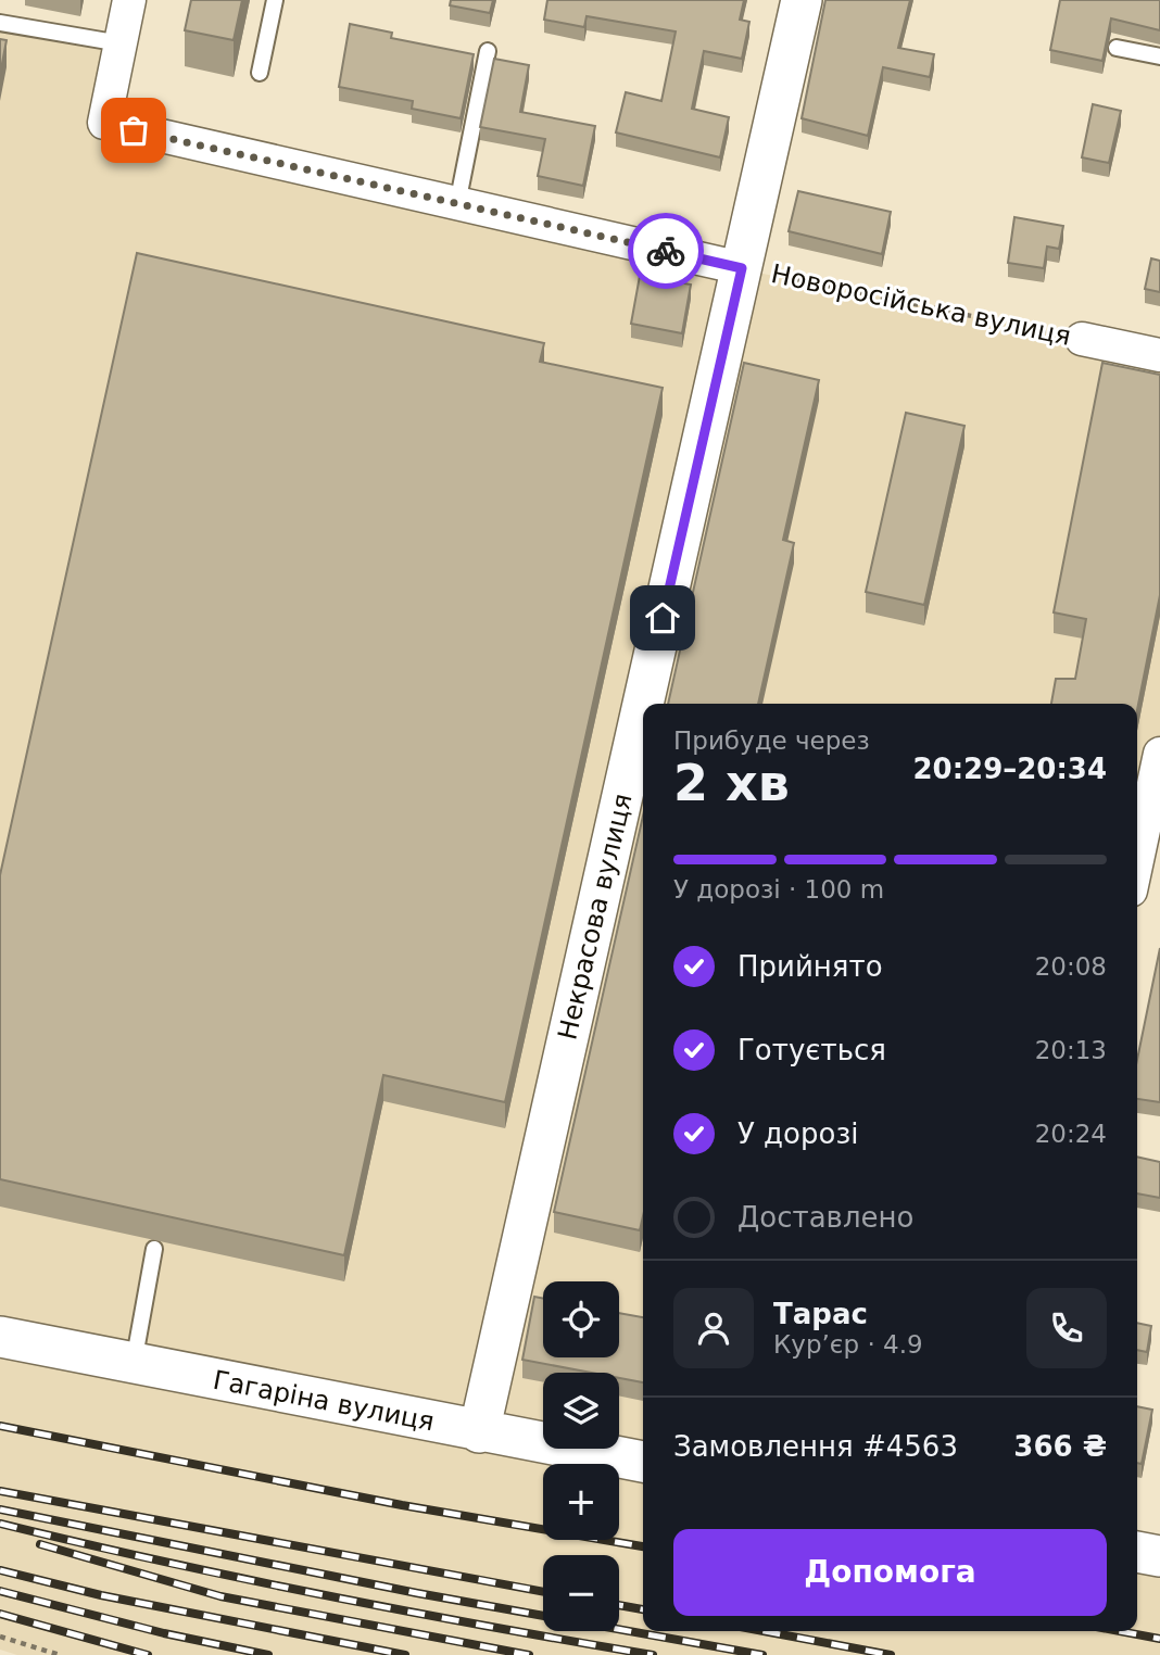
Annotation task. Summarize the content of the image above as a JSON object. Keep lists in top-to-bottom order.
{
  "streets": {
    "street": ["Новоросійська вулиця", "Некрасова вулиця", "Гагаріна вулиця"]
  },
  "crossings": [
    ["Новоросійська вулиця", "Некрасова вулиця"],
    ["Некрасова вулиця", "Гагаріна вулиця"]
  ],
  "page": {
    "heading": ["2 хв", "Прибуде через", "20:29–20:34"],
    "panel": [
      "Тарас",
      "Кур’єр · 4.9",
      "Замовлення #4563",
      "366 ₴"
    ],
    "bar": "У дорозі · 100 m",
    "list": [
      ["Прийнято", "20:08"],
      ["Готується", "20:13"],
      ["У дорозі", "20:24"],
      "Доставлено"
    ],
    "map_buttons": ["+", "−"],
    "buttons": "Допомога"
  }
}
